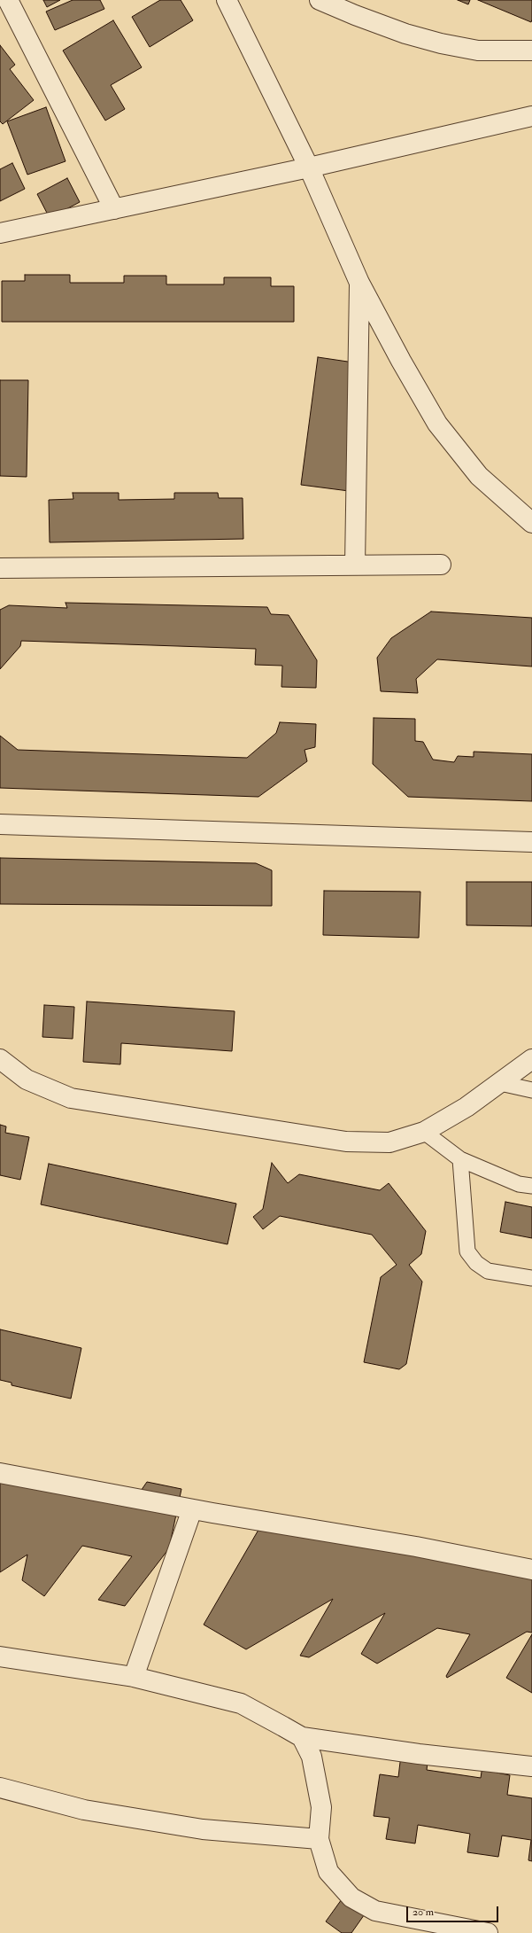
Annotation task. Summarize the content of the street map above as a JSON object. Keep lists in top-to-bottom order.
{
  "scale_bar": "20 m"
}
